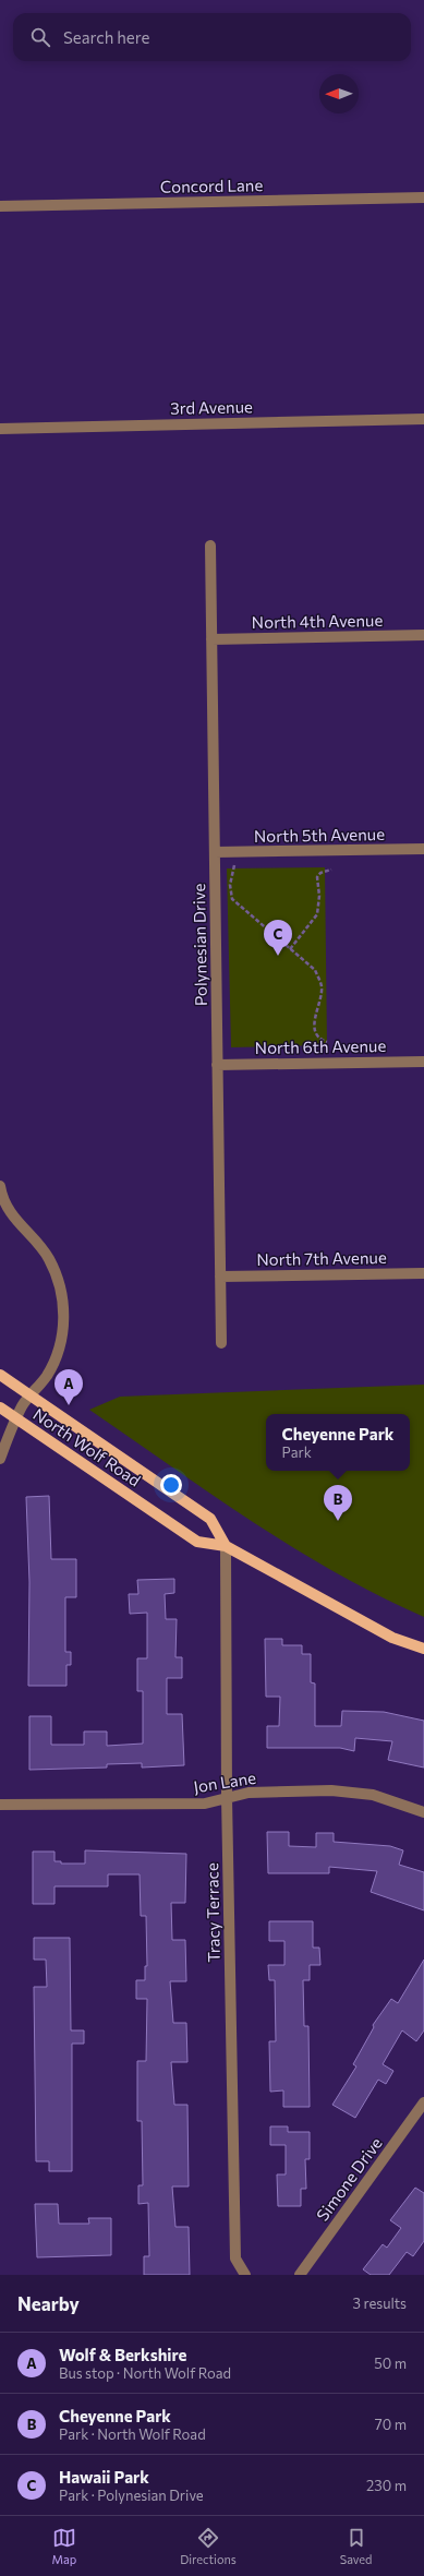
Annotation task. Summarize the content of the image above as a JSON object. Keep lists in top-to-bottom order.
{
  "streets": {
    "main road": ["North Wolf Road"],
    "street": [
      "Concord Lane",
      "3rd Avenue",
      "North 4th Avenue",
      "North 5th Avenue",
      "Polynesian Drive",
      "North 6th Avenue",
      "North 7th Avenue",
      "Jon Lane",
      "Tracy Terrace",
      "Simone Drive"
    ]
  },
  "crossings": [
    ["North 4th Avenue", "Polynesian Drive"],
    ["North 5th Avenue", "Polynesian Drive"],
    ["Polynesian Drive", "North 6th Avenue"],
    ["Polynesian Drive", "North 7th Avenue"],
    ["North Wolf Road", "Tracy Terrace"],
    ["Jon Lane", "Tracy Terrace"]
  ],
  "north": "left",
  "page": {
    "search": "Search here",
    "pins": ["C", "A", "B"],
    "popup": ["Cheyenne Park", "Park"],
    "heading": ["Nearby", "3 results"],
    "list": [
      {
        "mark": "A",
        "name": "Wolf & Berkshire",
        "note": "Bus stop · North Wolf Road",
        "value": "50 m"
      },
      {
        "mark": "B",
        "name": "Cheyenne Park",
        "note": "Park · North Wolf Road",
        "value": "70 m"
      },
      {
        "mark": "C",
        "name": "Hawaii Park",
        "note": "Park · Polynesian Drive",
        "value": "230 m"
      }
    ],
    "nav": ["Map", "Directions", "Saved"]
  }
}
